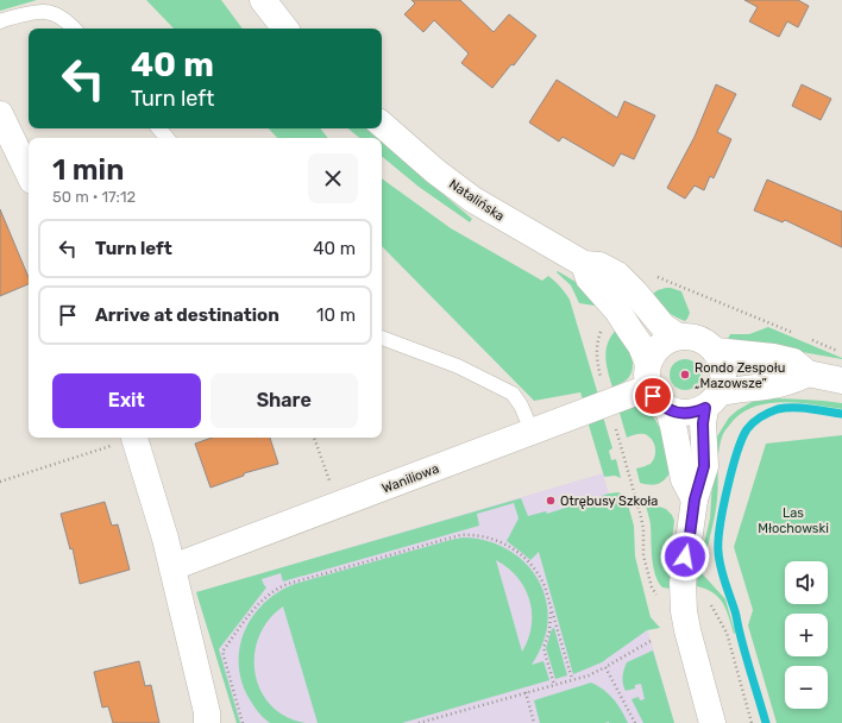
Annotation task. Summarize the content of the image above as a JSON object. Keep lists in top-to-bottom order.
{
  "streets": {
    "street": ["Natalińska", "Waniliowa"]
  },
  "crossings": [
    ["Natalińska", "Waniliowa"]
  ],
  "parks": ["Las Młochowski"],
  "places": ["Rondo Zespołu „Mazowsze”", "Otrębusy Szkoła"],
  "page": {
    "turn": ["40 m", "Turn left"],
    "heading": ["1 min", "50 m · 17:12"],
    "list": [
      {
        "name": "Turn left",
        "value": "40 m"
      },
      {
        "name": "Arrive at destination",
        "value": "10 m"
      }
    ],
    "buttons": ["Exit", "Share"],
    "map_buttons": ["+", "−"]
  }
}
